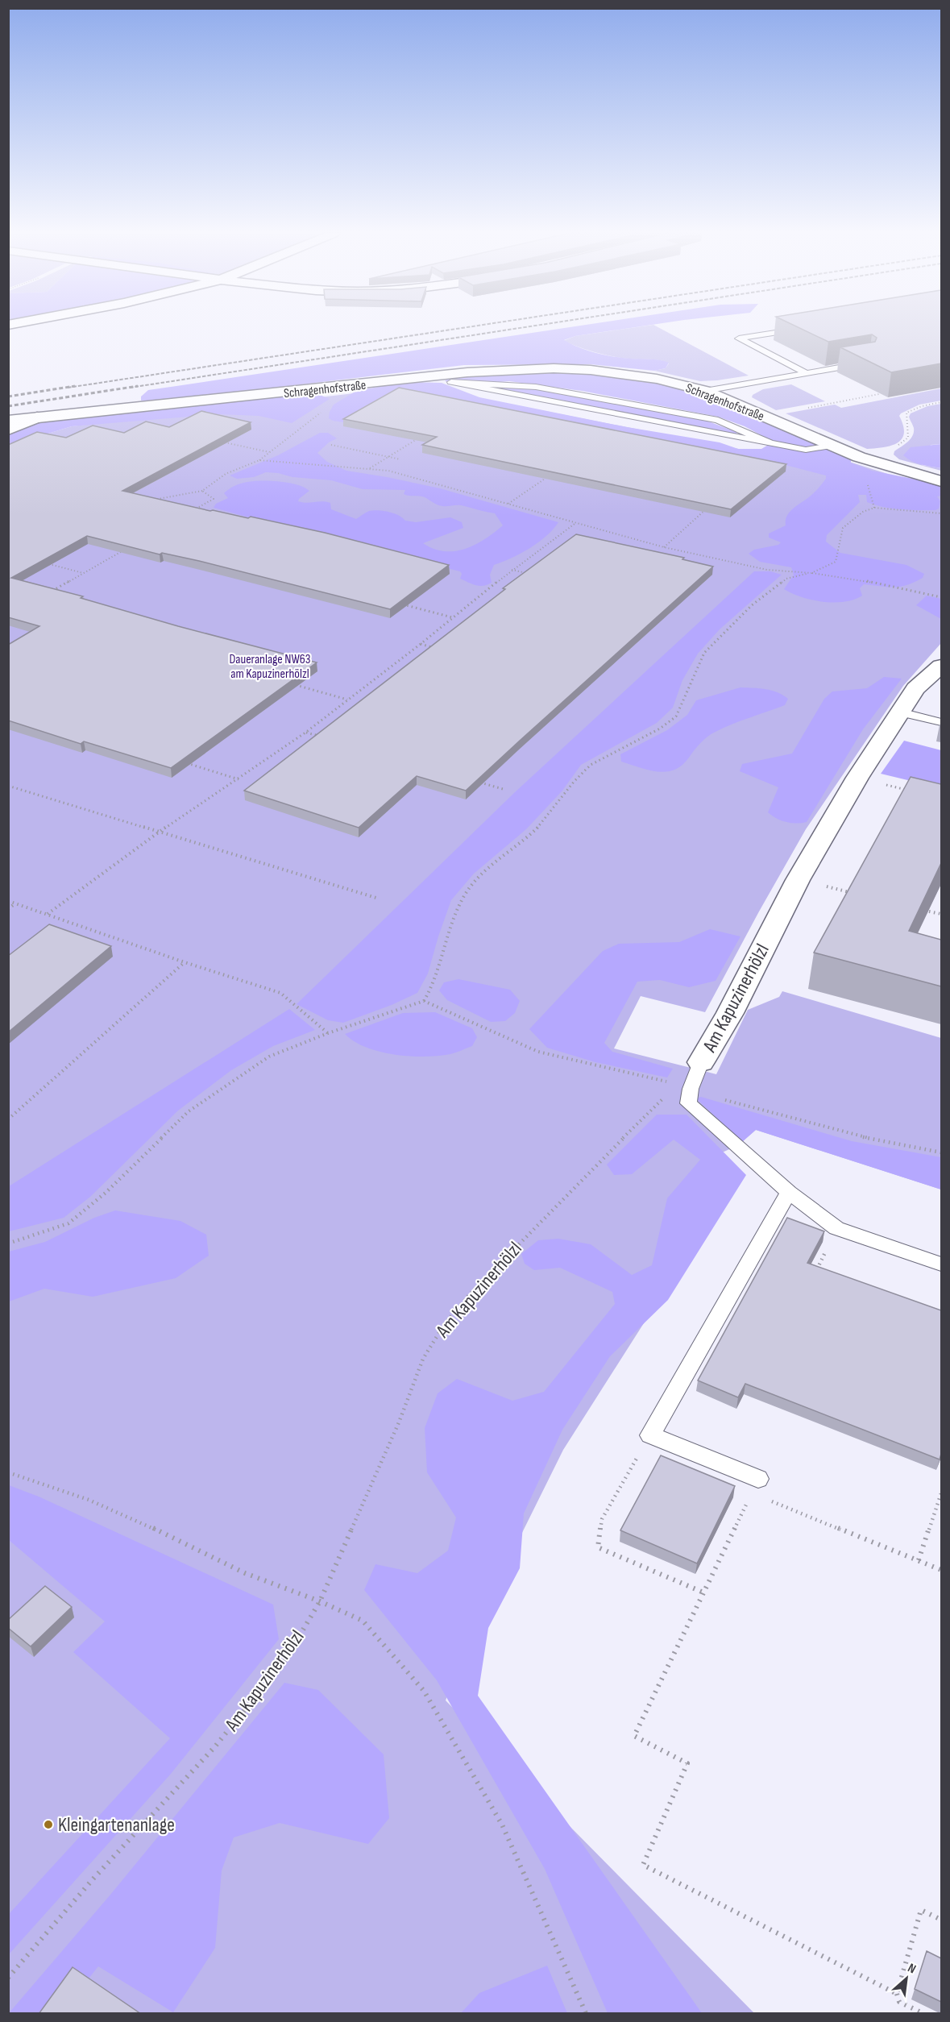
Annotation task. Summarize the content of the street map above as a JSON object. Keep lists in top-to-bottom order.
{
  "streets": {
    "street": ["Schragenhofstraße", "Am Kapuzinerhölzl"]
  },
  "parks": ["Daueranlage NW63 am Kapuzinerhölzl"],
  "places": ["Kleingartenanlage"],
  "north": "top right"
}
